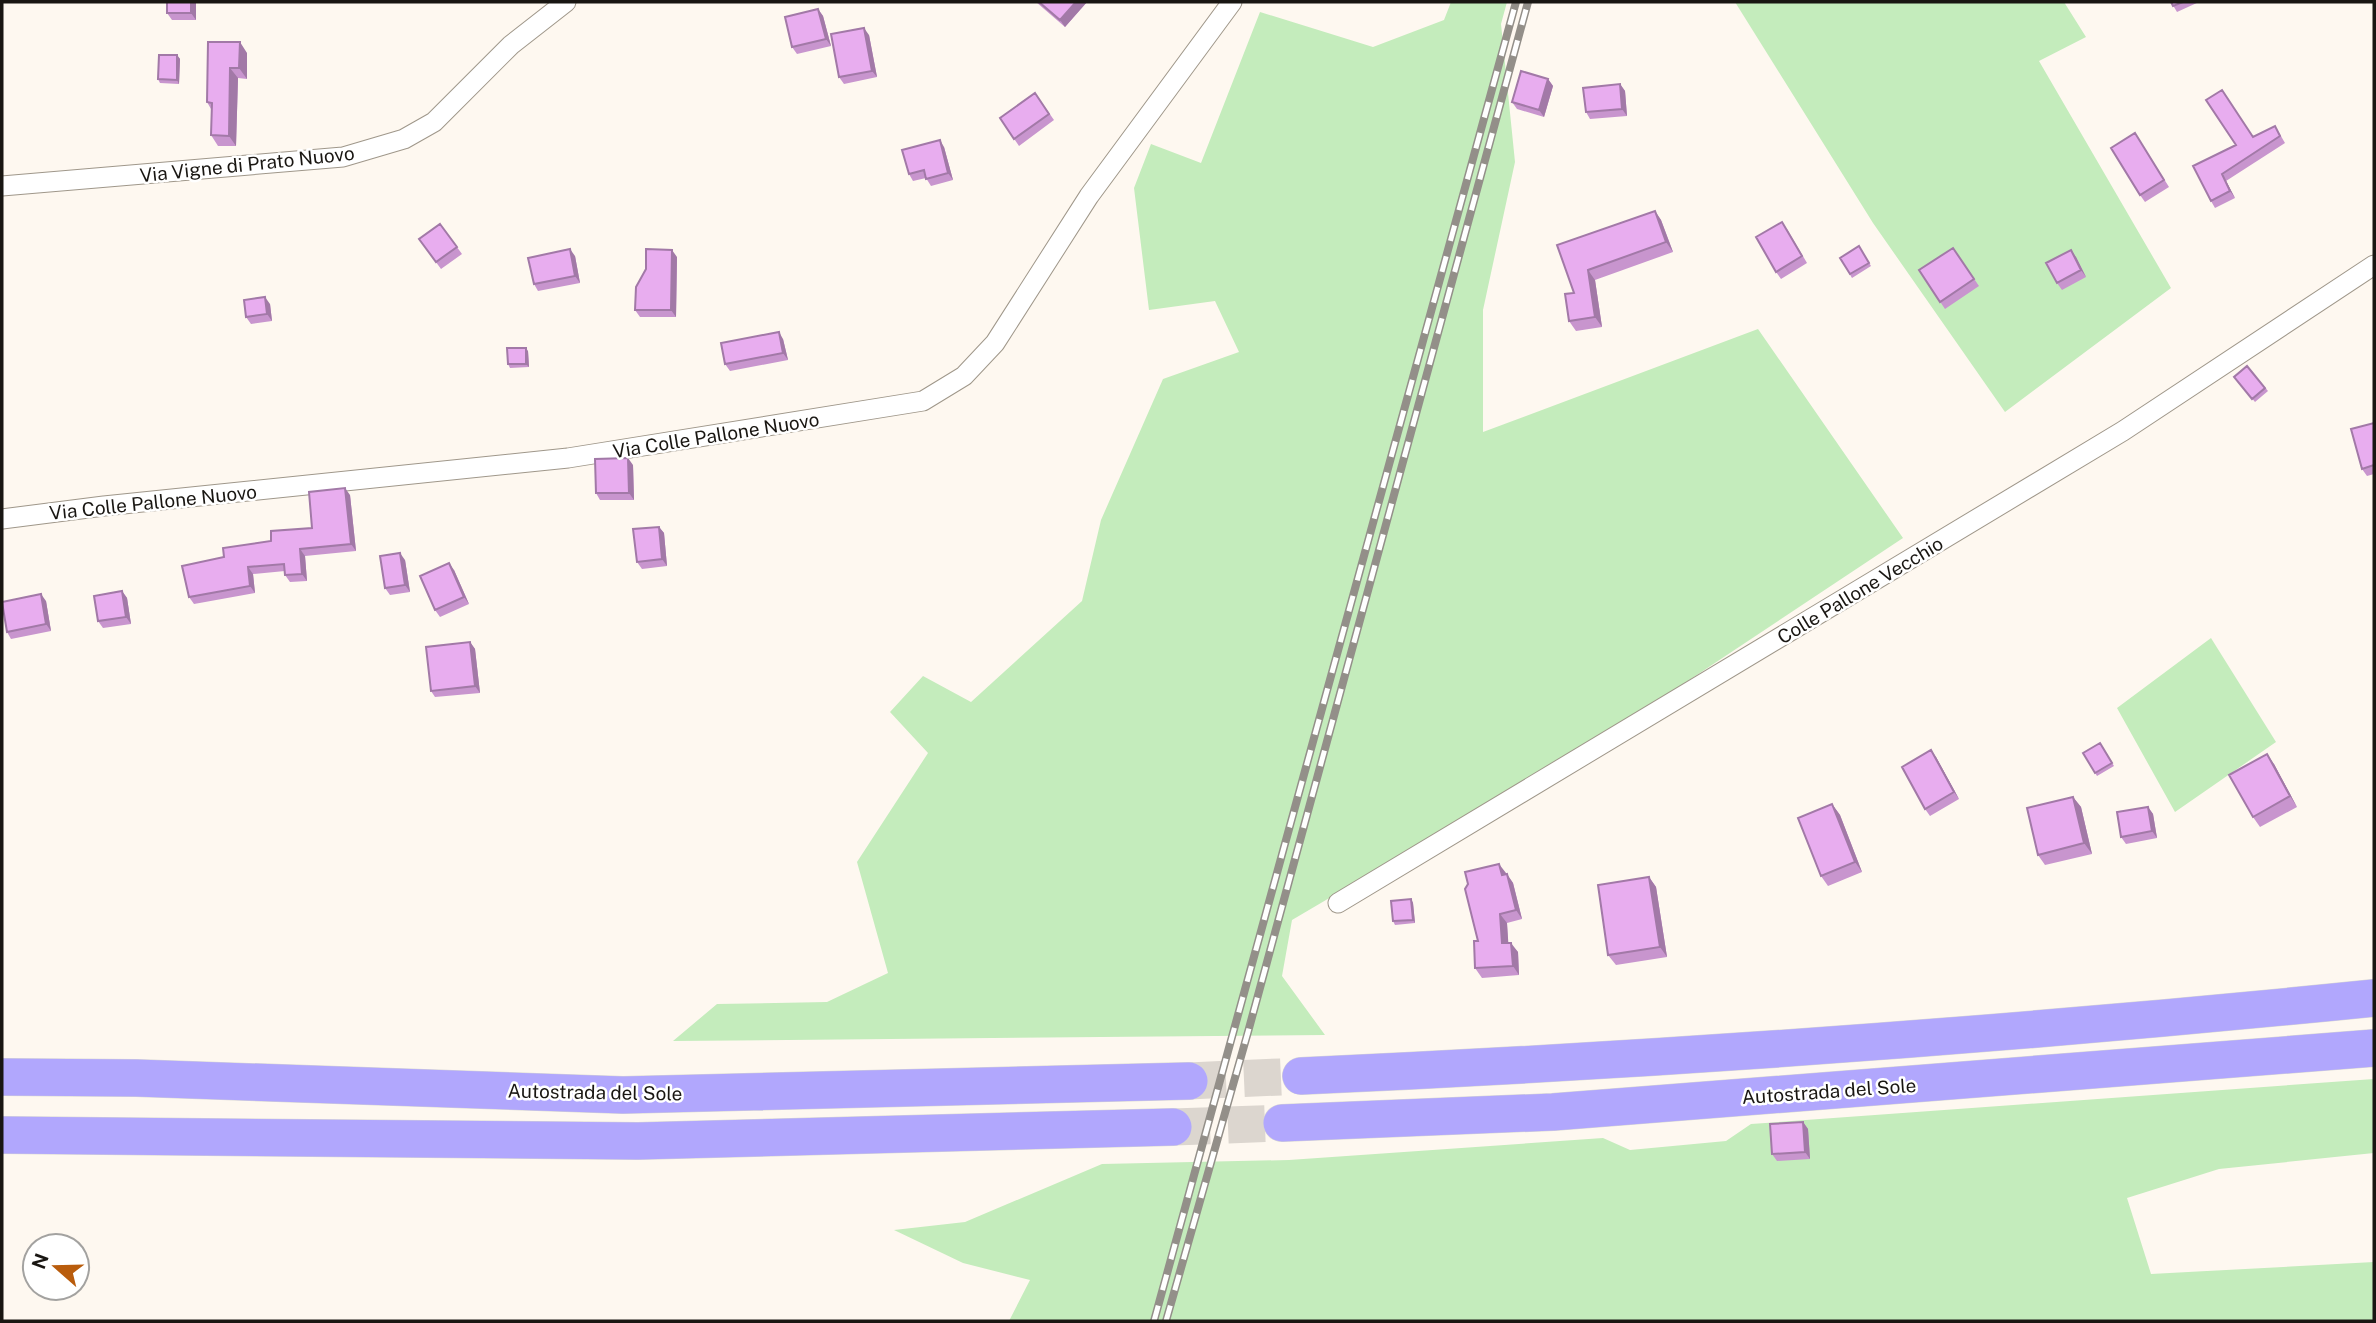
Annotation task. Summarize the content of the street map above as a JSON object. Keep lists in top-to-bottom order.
{
  "streets": {
    "highway": ["Autostrada del Sole"],
    "street": ["Via Vigne di Prato Nuovo", "Via Colle Pallone Nuovo", "Colle Pallone Vecchio"]
  },
  "north": "left"
}
